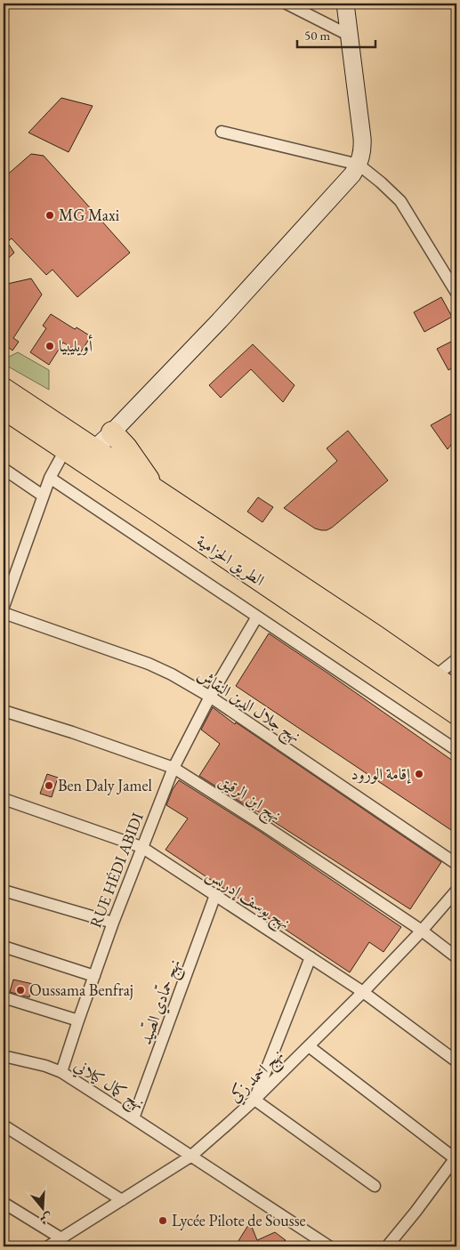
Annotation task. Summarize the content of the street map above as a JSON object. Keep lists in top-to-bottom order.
{
  "streets": {
    "highway": ["الطريق الحزامية"],
    "street": [
      "نهج جلال الدين النقاش",
      "نهج ابن الرقيق",
      "RUE HÉDI ABIDI",
      "نهج يوسف إدريس",
      "نهج حمّادي الصّيد",
      "نهج احمد زكي",
      "نهج كمال كيلاني"
    ]
  },
  "crossings": [
    ["نهج جلال الدين النقاش", "RUE HÉDI ABIDI"],
    ["نهج ابن الرقيق", "RUE HÉDI ABIDI"],
    ["نهج ابن الرقيق", "نهج احمد زكي"],
    ["RUE HÉDI ABIDI", "نهج يوسف إدريس"],
    ["RUE HÉDI ABIDI", "نهج كمال كيلاني"],
    ["نهج يوسف إدريس", "نهج حمّادي الصّيد"],
    ["نهج يوسف إدريس", "نهج احمد زكي"],
    ["نهج حمّادي الصّيد", "نهج كمال كيلاني"],
    ["نهج احمد زكي", "نهج كمال كيلاني"]
  ],
  "places": [
    "MG Maxi",
    "أويليبيا",
    "إقامة الورود",
    "Ben Daly Jamel",
    "Oussama Benfraj",
    "Lycée Pilote de Sousse"
  ],
  "scale_bar": "50 m",
  "north": "bottom"
}
